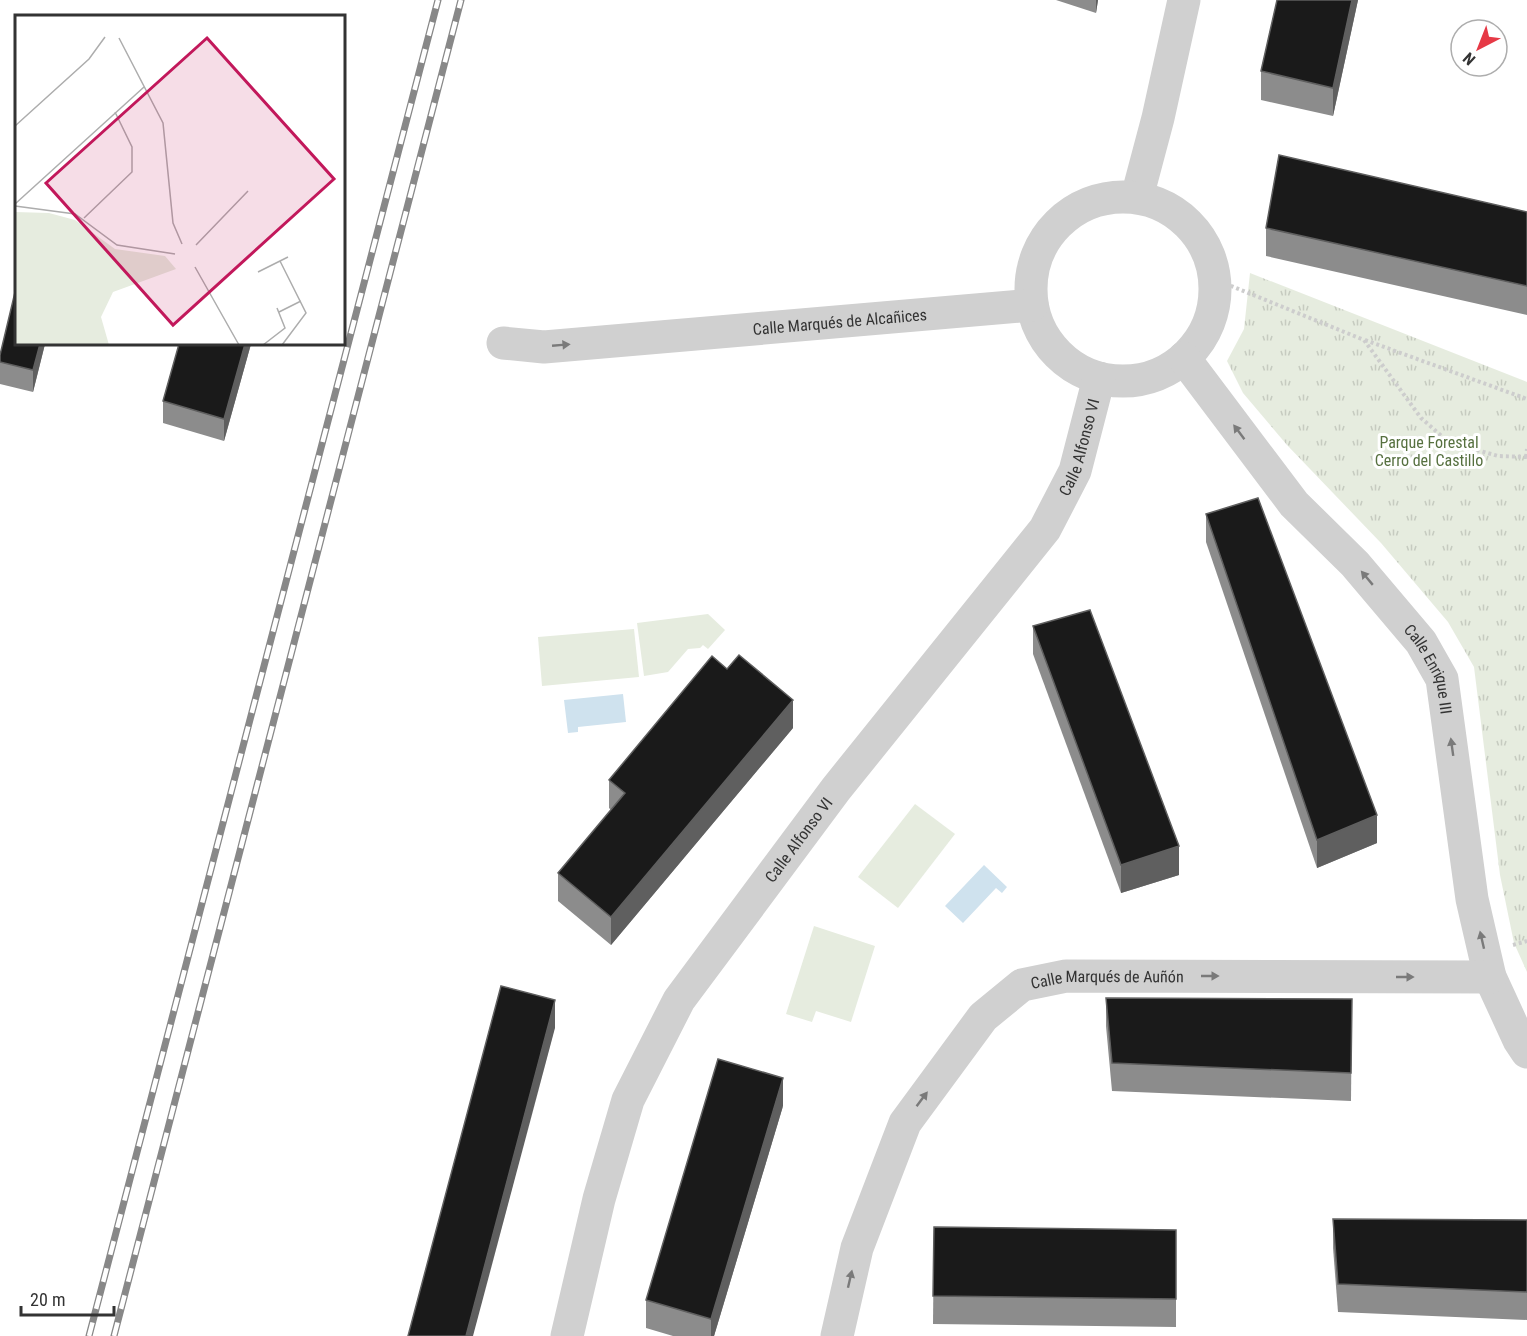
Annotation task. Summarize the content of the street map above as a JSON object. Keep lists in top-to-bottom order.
{
  "streets": {
    "street": [
      "Calle Marqués de Alcañices",
      "Calle Alfonso VI",
      "Calle Enrique III",
      "Calle Marqués de Auñón"
    ]
  },
  "crossings": [
    ["Calle Marqués de Alcañices", "Calle Alfonso VI"],
    ["Calle Marqués de Alcañices", "Calle Enrique III"],
    ["Calle Alfonso VI", "Calle Enrique III"],
    ["Calle Enrique III", "Calle Marqués de Auñón"]
  ],
  "one_way": ["Calle Marqués de Alcañices", "Calle Enrique III", "Calle Marqués de Auñón"],
  "parks": ["Parque Forestal Cerro del Castillo"],
  "scale_bar": "20 m",
  "north": "bottom left"
}
